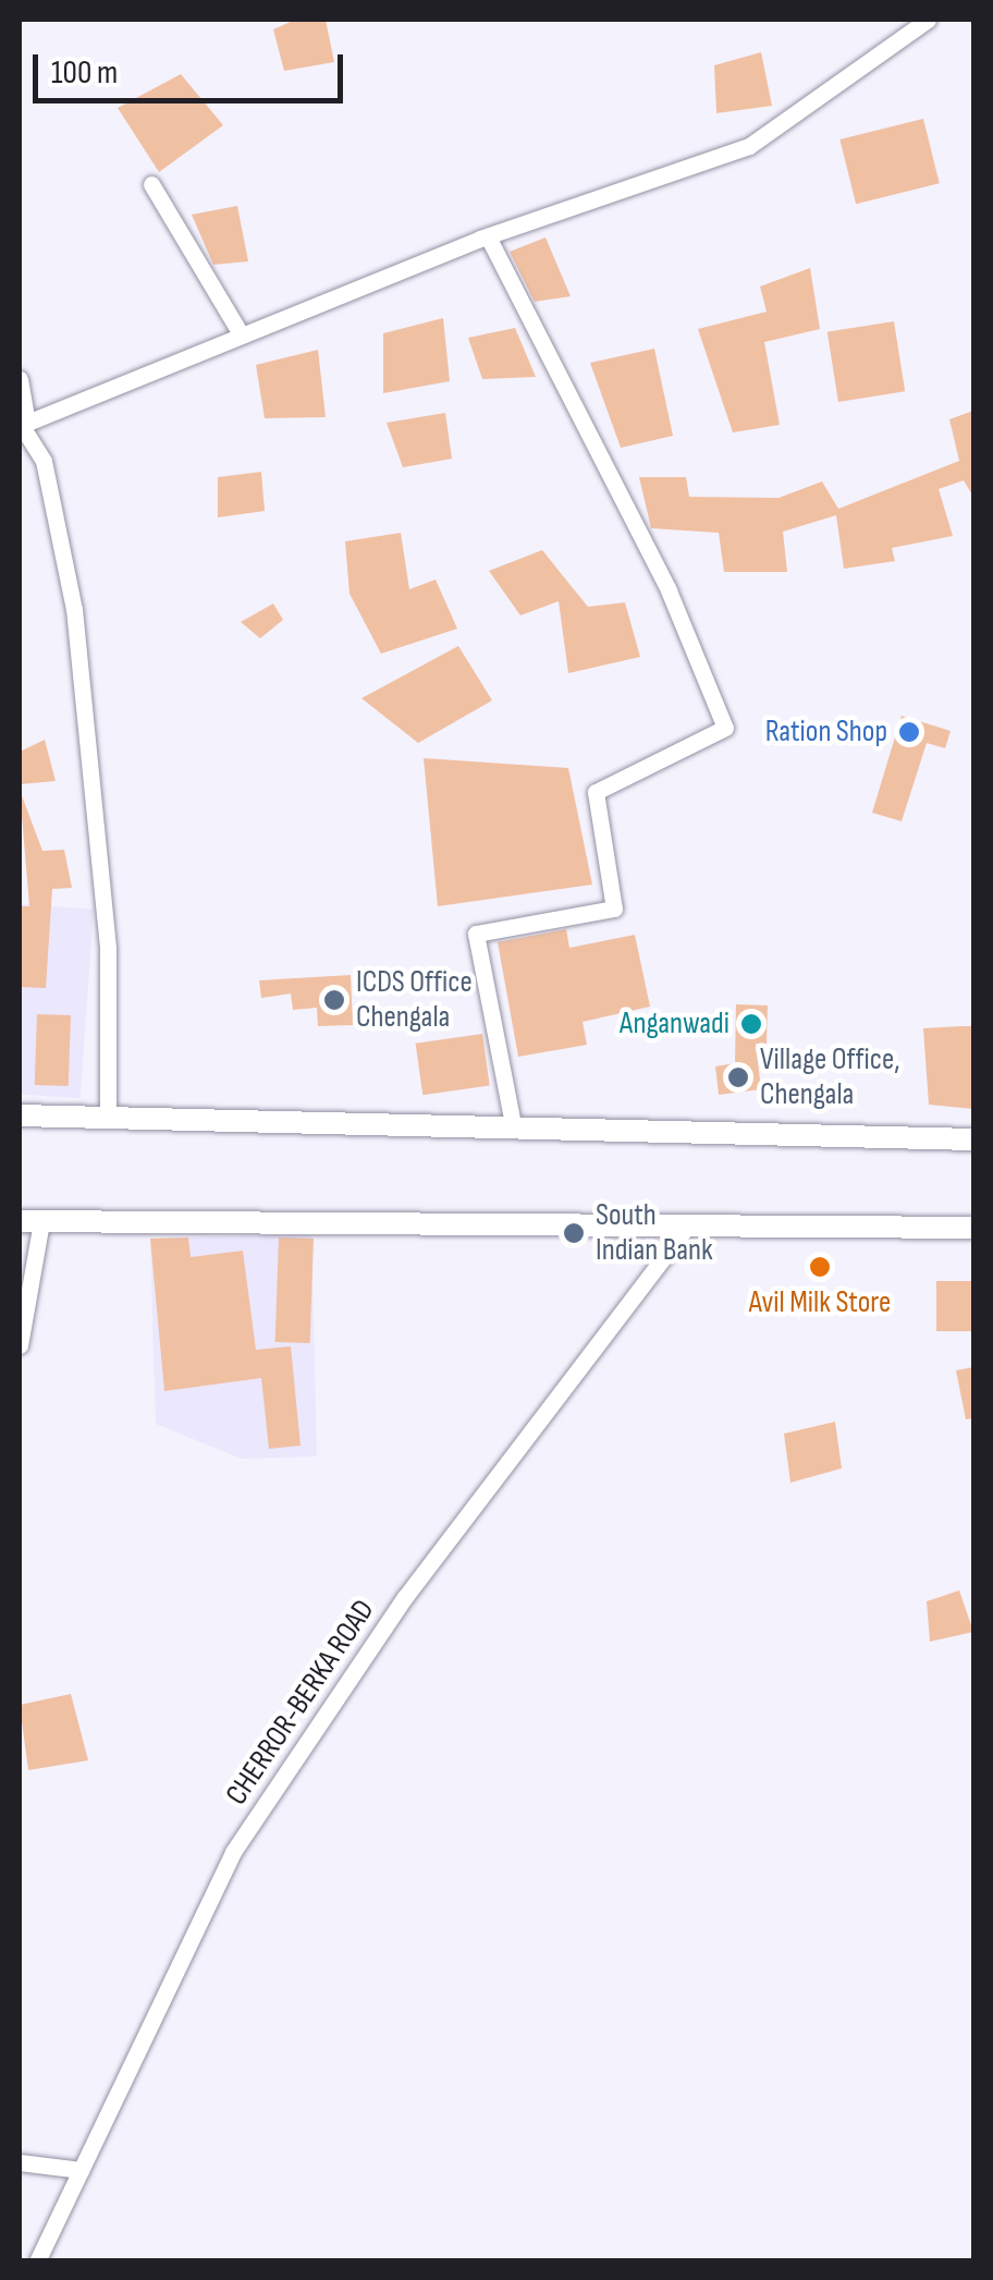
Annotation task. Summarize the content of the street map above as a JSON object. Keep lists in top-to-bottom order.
{
  "streets": {
    "street": ["CHERROR-BERKA ROAD"]
  },
  "places": [
    "Ration Shop",
    "ICDS Office Chengala",
    "Anganwadi",
    "Village Office, Chengala",
    "South Indian Bank",
    "Avil Milk Store"
  ],
  "scale_bar": "100 m"
}
